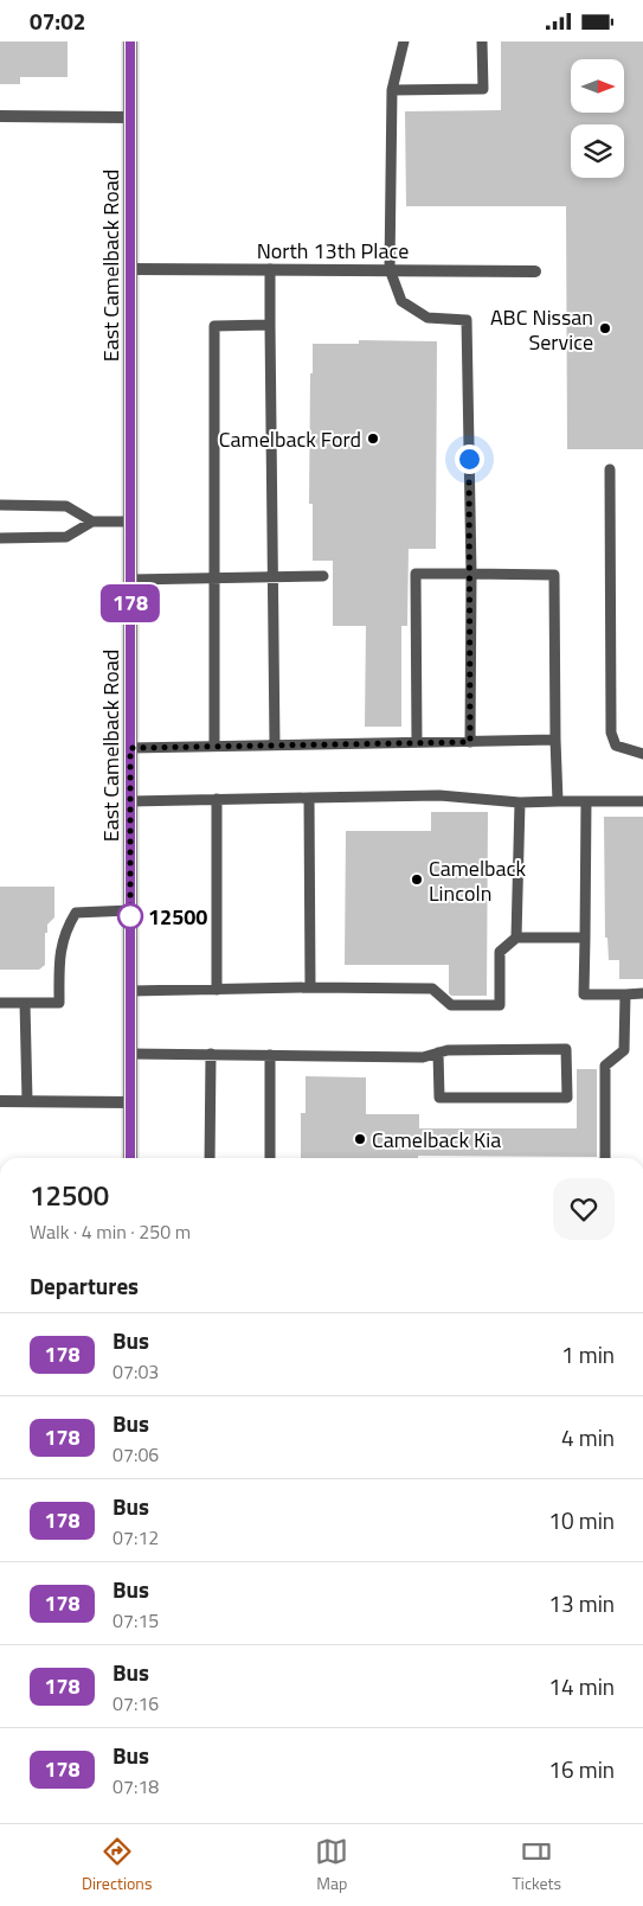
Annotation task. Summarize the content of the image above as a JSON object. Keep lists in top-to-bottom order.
{
  "streets": {
    "main road": ["East Camelback Road"],
    "street": ["North 13th Place"]
  },
  "crossings": [
    ["North 13th Place", "East Camelback Road"]
  ],
  "places": [
    "ABC Nissan Service",
    "Camelback Ford",
    "Camelback Lincoln",
    "12500",
    "Camelback Kia"
  ],
  "lines": ["bus line 178"],
  "north": "right",
  "page": {
    "status": "07:02",
    "on_map": "178",
    "heading": [
      ["12500", "Walk · 4 min · 250 m"],
      "Departures"
    ],
    "list": [
      {
        "mark": "178",
        "name": "Bus",
        "note": "07:03",
        "value": "1 min"
      },
      {
        "mark": "178",
        "name": "Bus",
        "note": "07:06",
        "value": "4 min"
      },
      {
        "mark": "178",
        "name": "Bus",
        "note": "07:12",
        "value": "10 min"
      },
      {
        "mark": "178",
        "name": "Bus",
        "note": "07:15",
        "value": "13 min"
      },
      {
        "mark": "178",
        "name": "Bus",
        "note": "07:16",
        "value": "14 min"
      },
      {
        "mark": "178",
        "name": "Bus",
        "note": "07:18",
        "value": "16 min"
      }
    ],
    "tabs": ["Directions", "Map", "Tickets"]
  }
}
